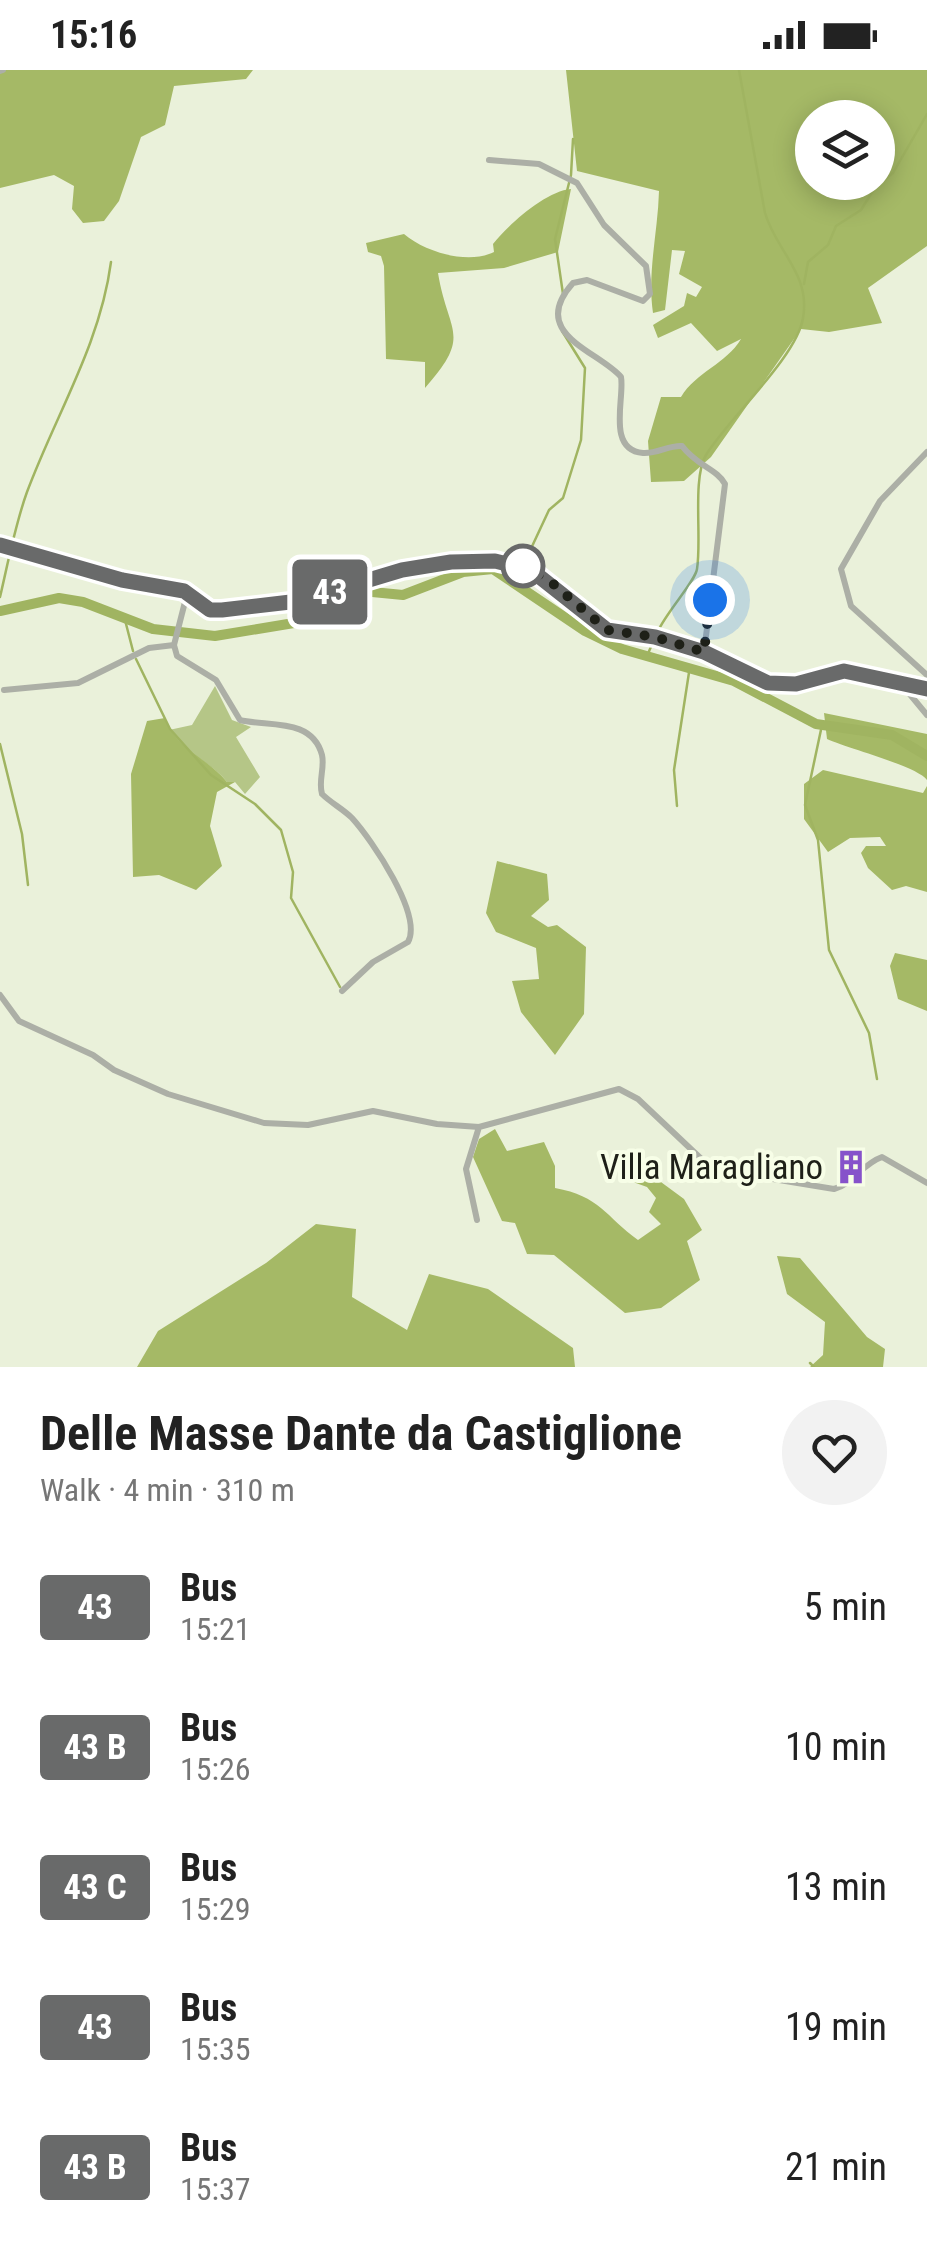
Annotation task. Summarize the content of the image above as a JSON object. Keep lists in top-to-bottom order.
{
  "places": {
    "building": ["Villa Maragliano"]
  },
  "lines": ["bus line 43"],
  "page": {
    "status": "15:16",
    "on_map": "43",
    "heading": ["Delle Masse Dante da Castiglione", "Walk · 4 min · 310 m"],
    "list": [
      {
        "mark": "43",
        "name": "Bus",
        "note": "15:21",
        "value": "5 min"
      },
      {
        "mark": "43 B",
        "name": "Bus",
        "note": "15:26",
        "value": "10 min"
      },
      {
        "mark": "43 C",
        "name": "Bus",
        "note": "15:29",
        "value": "13 min"
      },
      {
        "mark": "43",
        "name": "Bus",
        "note": "15:35",
        "value": "19 min"
      },
      {
        "mark": "43 B",
        "name": "Bus",
        "note": "15:37",
        "value": "21 min"
      }
    ]
  }
}
